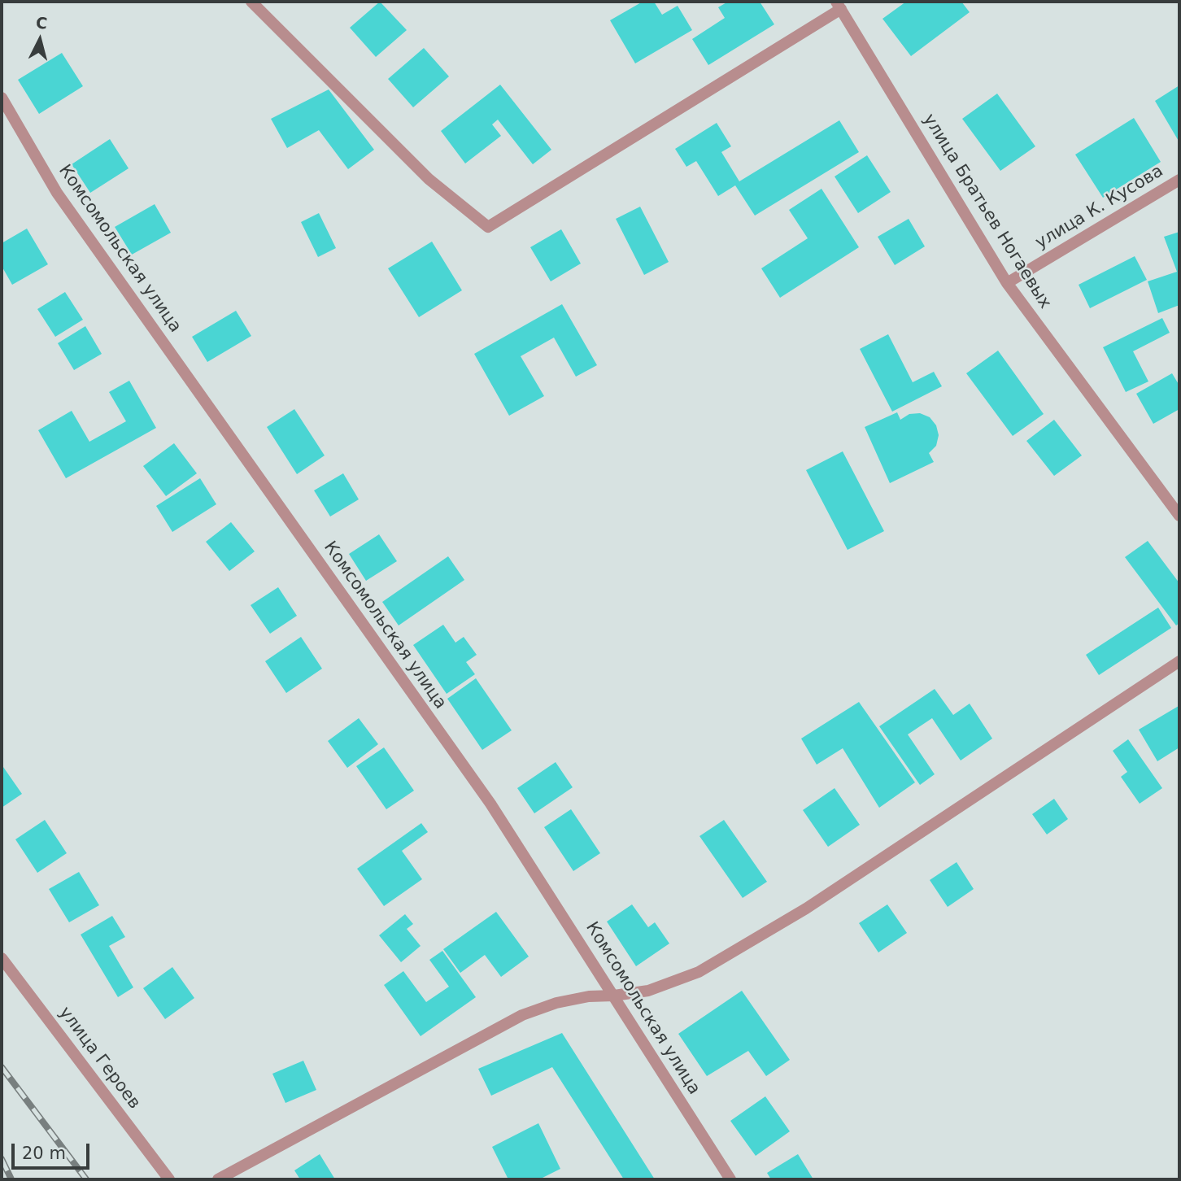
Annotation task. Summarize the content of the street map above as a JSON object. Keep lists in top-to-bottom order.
{
  "streets": {
    "street": [
      "улица К. Кусова",
      "улица Братьев Ногаевых",
      "Комсомольская улица",
      "улица Героев"
    ]
  },
  "crossings": [
    ["улица К. Кусова", "улица Братьев Ногаевых"]
  ],
  "scale_bar": "20 m",
  "north": "top"
}
